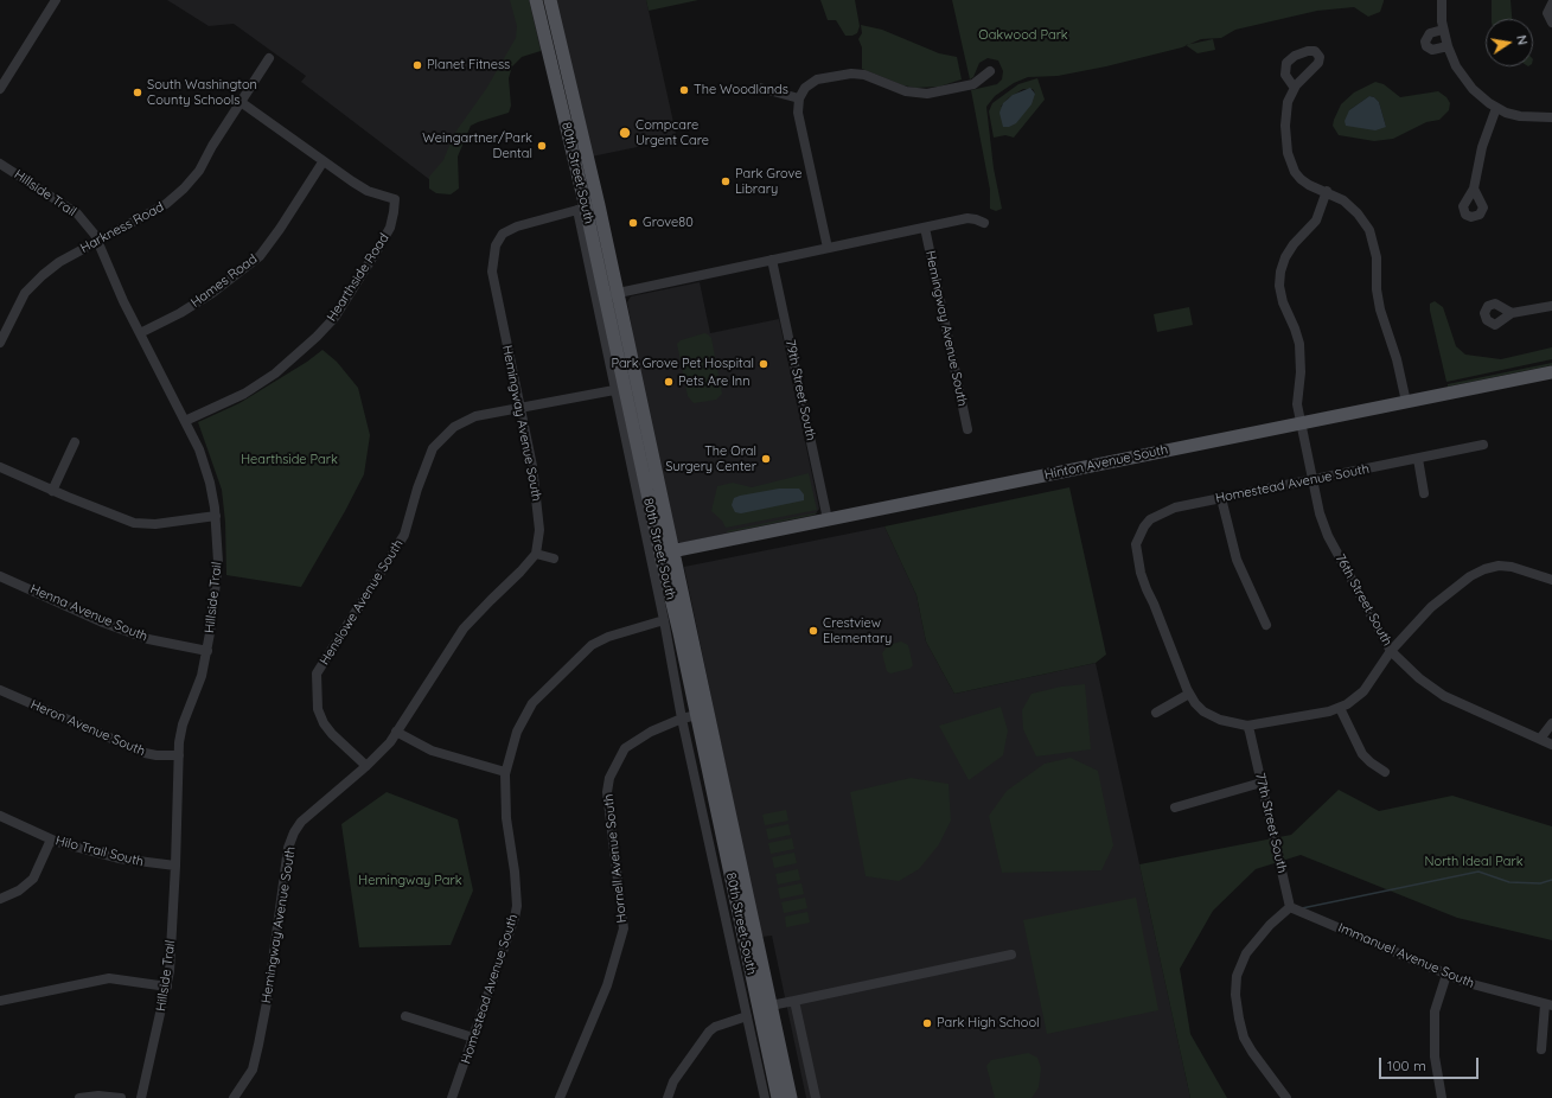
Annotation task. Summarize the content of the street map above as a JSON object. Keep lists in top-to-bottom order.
{
  "streets": {
    "main road": ["80th Street South", "Hinton Avenue South"],
    "street": [
      "Hillside Trail",
      "Harkness Road",
      "Hearthside Road",
      "Hames Road",
      "Hemingway Avenue South",
      "79th Street South",
      "Homestead Avenue South",
      "76th Street South",
      "Henslowe Avenue South",
      "Henna Avenue South",
      "Heron Avenue South",
      "77th Street South",
      "Hilo Trail South",
      "Hornell Avenue South",
      "Immanuel Avenue South"
    ]
  },
  "crossings": [
    ["80th Street South", "Hemingway Avenue South"],
    ["80th Street South", "Hinton Avenue South"],
    ["80th Street South", "Homestead Avenue South"],
    ["80th Street South", "Henslowe Avenue South"],
    ["80th Street South", "Hornell Avenue South"],
    ["Hillside Trail", "Harkness Road"],
    ["Hillside Trail", "Hearthside Road"],
    ["Hillside Trail", "Hames Road"],
    ["Hillside Trail", "Henna Avenue South"],
    ["Hillside Trail", "Heron Avenue South"],
    ["Hillside Trail", "Hilo Trail South"],
    ["Hearthside Road", "Hames Road"],
    ["Hemingway Avenue South", "Henslowe Avenue South"],
    ["79th Street South", "Hinton Avenue South"],
    ["Hinton Avenue South", "76th Street South"],
    ["Homestead Avenue South", "76th Street South"],
    ["77th Street South", "Immanuel Avenue South"]
  ],
  "parks": [
    "Oakwood Park",
    "Hearthside Park",
    "North Ideal Park",
    "Hemingway Park"
  ],
  "places": [
    "Planet Fitness",
    "The Woodlands",
    "South Washington County Schools",
    "Compcare Urgent Care",
    "Weingartner/Park Dental",
    "Park Grove Library",
    "Grove80",
    "Park Grove Pet Hospital",
    "Pets Are Inn",
    "The Oral Surgery Center",
    "Crestview Elementary",
    "Park High School"
  ],
  "scale_bar": "100 m",
  "north": "right"
}
